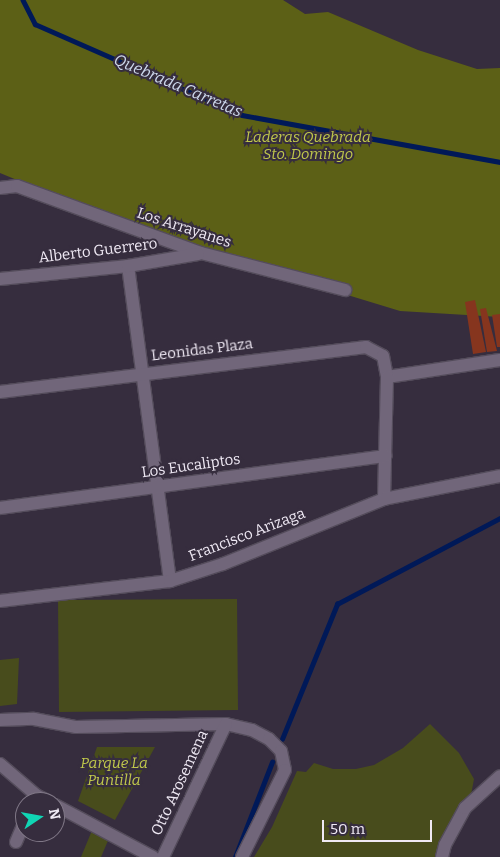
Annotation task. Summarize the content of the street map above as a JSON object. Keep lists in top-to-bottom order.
{
  "streets": {
    "street": [
      "Los Arrayanes",
      "Alberto Guerrero",
      "Leonidas Plaza",
      "Los Eucaliptos",
      "Francisco Arizaga",
      "Otto Arosemena"
    ]
  },
  "crossings": [
    ["Los Arrayanes", "Alberto Guerrero"]
  ],
  "water": ["Quebrada Carretas"],
  "parks": ["Laderas Quebrada Sto. Domingo", "Parque La Puntilla"],
  "scale_bar": "50 m",
  "north": "right"
}
